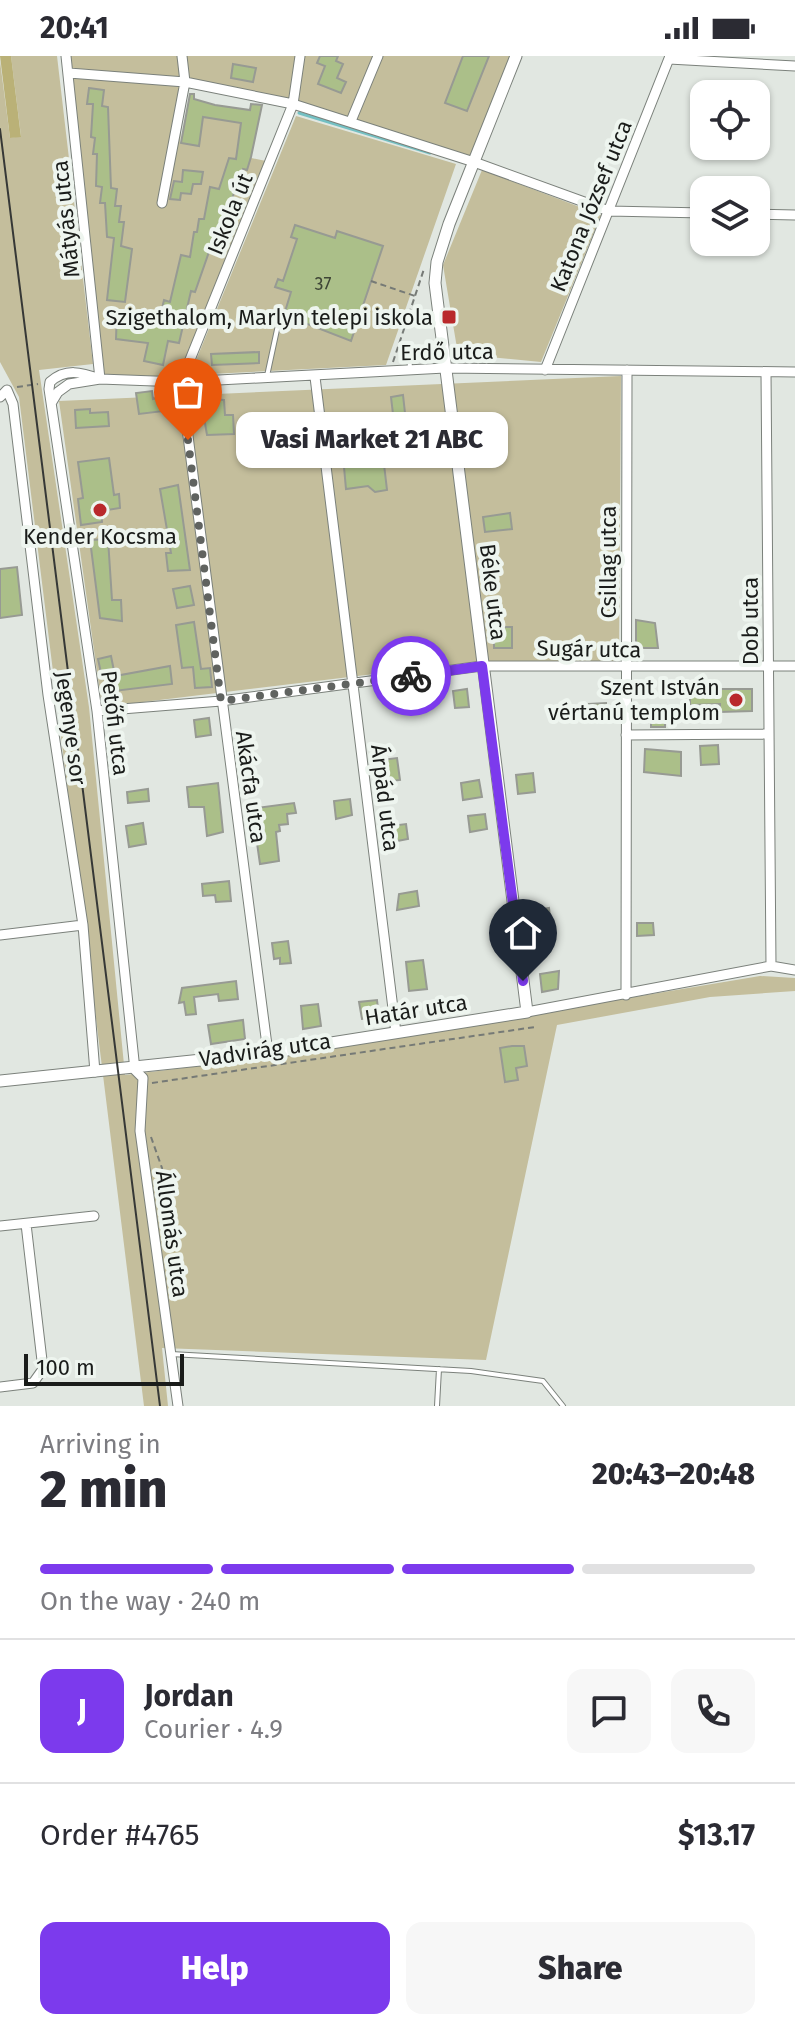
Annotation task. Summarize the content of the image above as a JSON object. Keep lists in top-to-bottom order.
{
  "streets": {
    "street": [
      "Katona József utca",
      "Iskola út",
      "Mátyás utca",
      "Erdő utca",
      "Csillag utca",
      "Béke utca",
      "Dob utca",
      "Sugár utca",
      "Petőfi utca",
      "Jegenye sor",
      "Akácfa utca",
      "Árpád utca",
      "Határ utca",
      "Állomás utca"
    ],
    "path": ["Vadvirág utca"]
  },
  "crossings": [
    ["Katona József utca", "Erdő utca"],
    ["Iskola út", "Erdő utca"],
    ["Iskola út", "Akácfa utca"],
    ["Mátyás utca", "Erdő utca"],
    ["Erdő utca", "Csillag utca"],
    ["Erdő utca", "Béke utca"],
    ["Erdő utca", "Dob utca"],
    ["Erdő utca", "Petőfi utca"],
    ["Erdő utca", "Akácfa utca"],
    ["Erdő utca", "Árpád utca"],
    ["Csillag utca", "Sugár utca"],
    ["Csillag utca", "Határ utca"],
    ["Béke utca", "Sugár utca"],
    ["Béke utca", "Határ utca"],
    ["Dob utca", "Sugár utca"],
    ["Dob utca", "Határ utca"],
    ["Sugár utca", "Petőfi utca"],
    ["Sugár utca", "Akácfa utca"],
    ["Sugár utca", "Árpád utca"],
    ["Petőfi utca", "Határ utca"],
    ["Jegenye sor", "Határ utca"],
    ["Akácfa utca", "Határ utca"],
    ["Árpád utca", "Határ utca"],
    ["Vadvirág utca", "Állomás utca"]
  ],
  "places": {
    "transit": ["Szigethalom, Marlyn telepi iskola"],
    "other": ["Vasi Market 21 ABC", "Kender Kocsma", "Szent István vértanú templom"]
  },
  "house_numbers": ["37"],
  "scale_bar": "100 m",
  "page": {
    "status": "20:41",
    "bubble": "Vasi Market 21 ABC",
    "scale": "100 m",
    "heading": ["2 min", "Arriving in", "20:43–20:48"],
    "panel": [
      "Jordan",
      "Courier · 4.9",
      "Order #4765",
      "$13.17"
    ],
    "bar": "On the way · 240 m",
    "round": "J",
    "buttons": ["Help", "Share"]
  }
}
